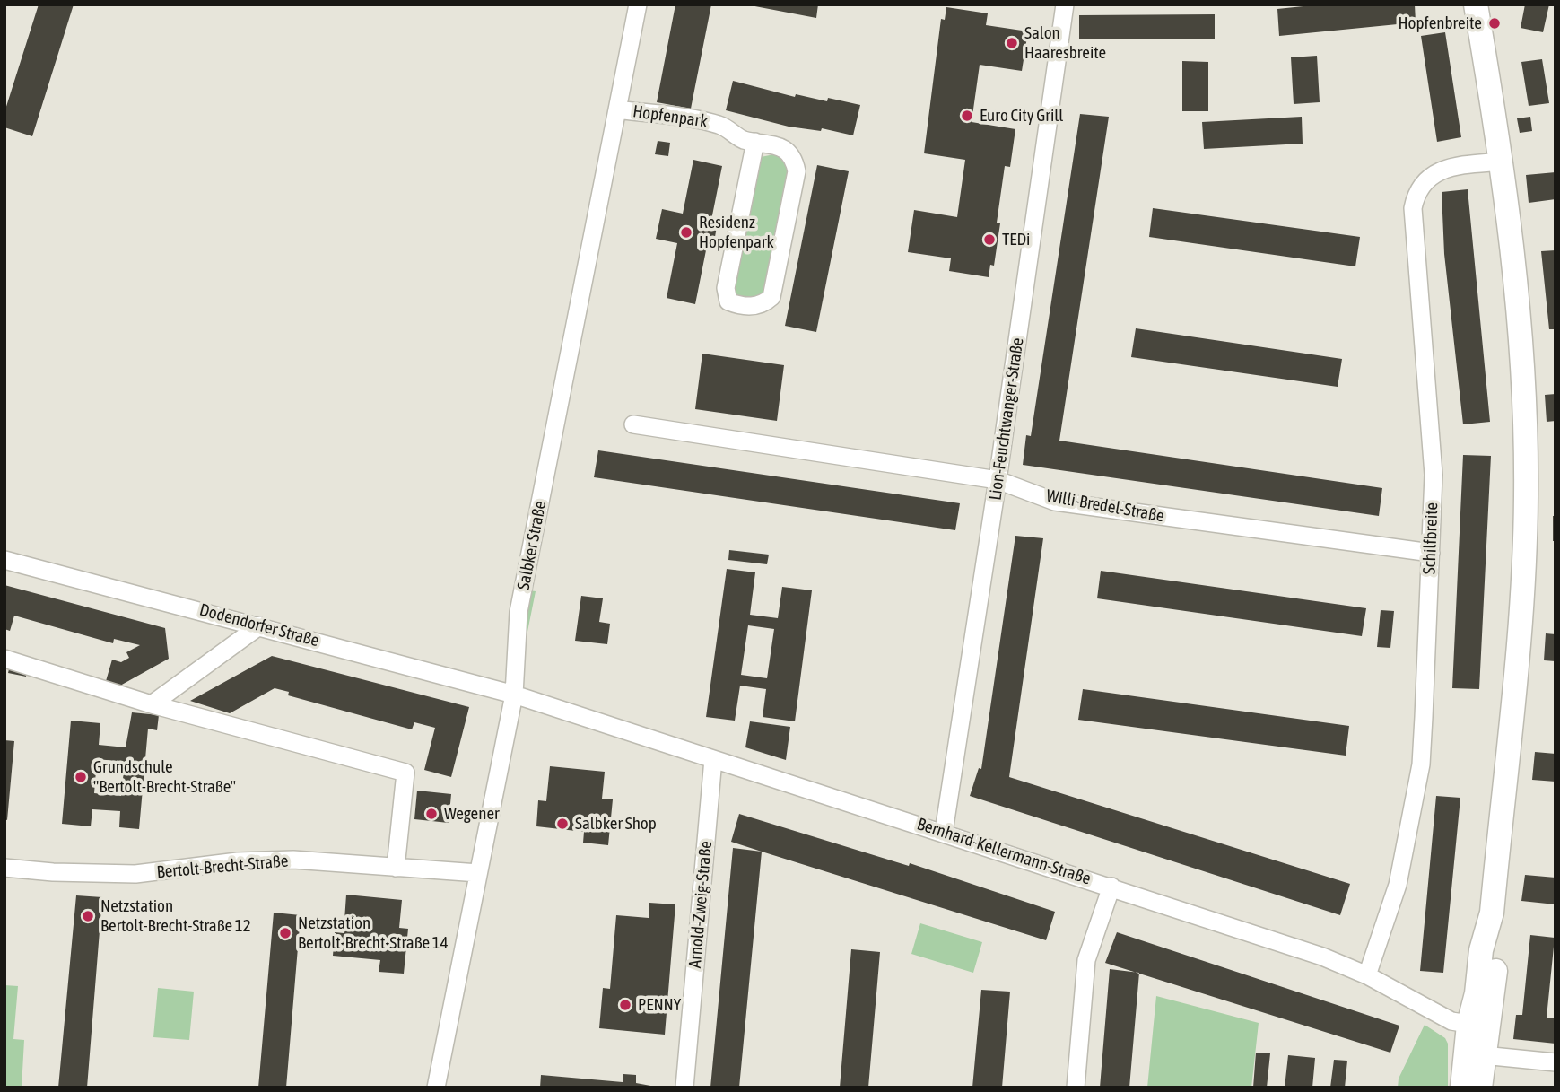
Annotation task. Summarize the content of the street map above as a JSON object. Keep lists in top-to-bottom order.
{
  "streets": {
    "street": [
      "Hopfenpark",
      "Lion-Feuchtwanger-Straße",
      "Willi-Bredel-Straße",
      "Schilfbreite",
      "Salbker Straße",
      "Dodendorfer Straße",
      "Bernhard-Kellermann-Straße",
      "Bertolt-Brecht-Straße",
      "Arnold-Zweig-Straße"
    ]
  },
  "crossings": [
    ["Hopfenpark", "Salbker Straße"],
    ["Lion-Feuchtwanger-Straße", "Willi-Bredel-Straße"],
    ["Lion-Feuchtwanger-Straße", "Bernhard-Kellermann-Straße"],
    ["Willi-Bredel-Straße", "Schilfbreite"],
    ["Schilfbreite", "Bernhard-Kellermann-Straße"],
    ["Salbker Straße", "Dodendorfer Straße"],
    ["Salbker Straße", "Bernhard-Kellermann-Straße"],
    ["Salbker Straße", "Bertolt-Brecht-Straße"],
    ["Dodendorfer Straße", "Bernhard-Kellermann-Straße"],
    ["Bernhard-Kellermann-Straße", "Arnold-Zweig-Straße"]
  ],
  "places": [
    "Hopfenbreite",
    "Salon Haaresbreite",
    "Euro City Grill",
    "Residenz Hopfenpark",
    "TEDi",
    "Grundschule \"Bertolt-Brecht-Straße\"",
    "Wegener",
    "Salbker Shop",
    "Netzstation Bertolt-Brecht-Straße 12",
    "Netzstation Bertolt-Brecht-Straße 14",
    "PENNY"
  ]
}
